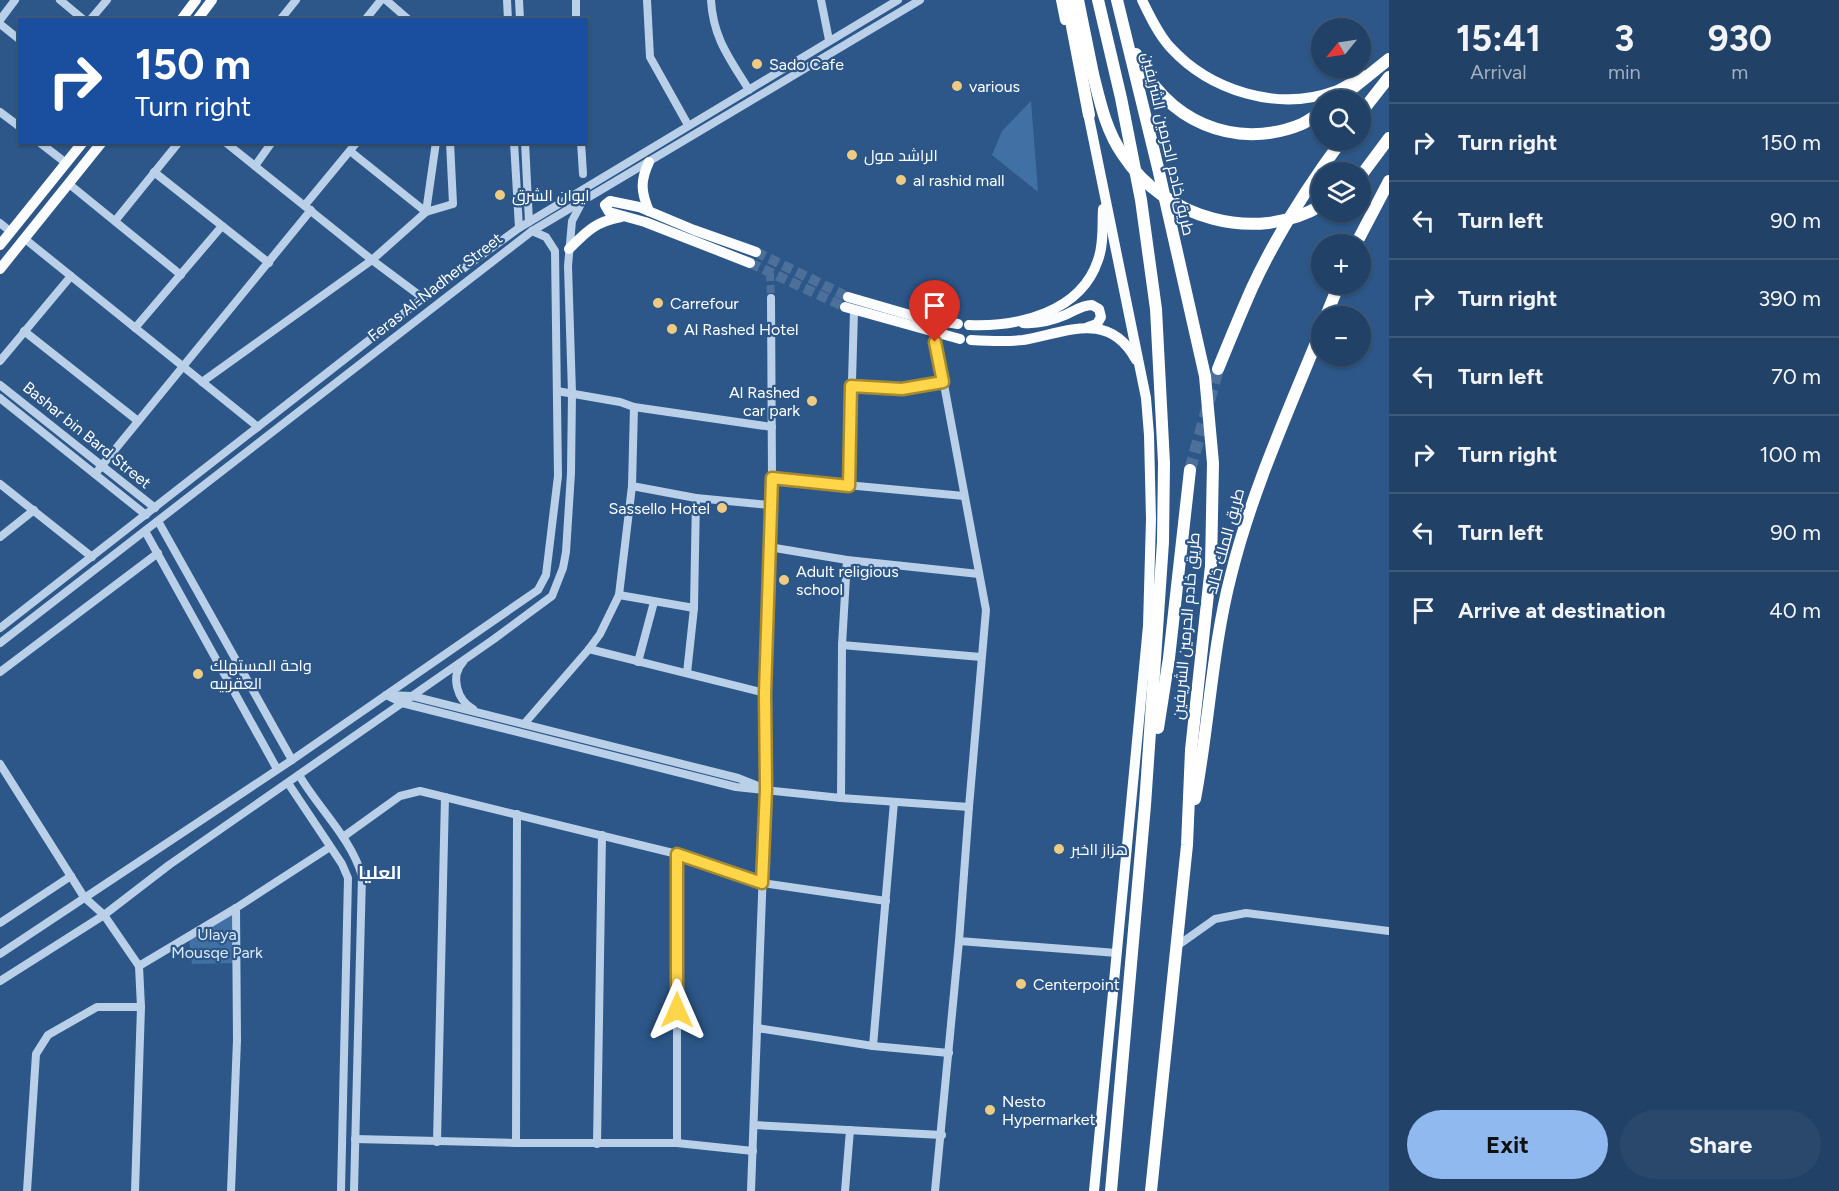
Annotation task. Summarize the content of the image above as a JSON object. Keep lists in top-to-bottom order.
{
  "streets": {
    "highway": ["طريق خادم الحرمين الشريفين", "طريق الملك خالد"],
    "street": ["Feras Al-Nadher Street", "Bashar bin Bard Street"]
  },
  "crossings": [
    ["طريق خادم الحرمين الشريفين", "طريق الملك خالد"],
    ["Feras Al-Nadher Street", "Bashar bin Bard Street"]
  ],
  "districts": ["العليا"],
  "parks": ["Ulaya Mousqe Park"],
  "places": [
    "Sado Cafe",
    "various",
    "الراشد مول",
    "al rashid mall",
    "ايوان الشرق",
    "Carrefour",
    "Al Rashed Hotel",
    "Al Rashed car park",
    "Sassello Hotel",
    "Adult religious school",
    "واحة المستهلك العقربيه",
    "هزاز ااخبر",
    "Centerpoint",
    "Nesto Hypermarket"
  ],
  "north": "bottom left",
  "page": {
    "eta": [
      "15:41",
      "Arrival",
      "3",
      "min",
      "930",
      "m"
    ],
    "map_buttons": ["+", "−"],
    "turn": ["150 m", "Turn right"],
    "list": [
      {
        "name": "Turn right",
        "value": "150 m"
      },
      {
        "name": "Turn left",
        "value": "90 m"
      },
      {
        "name": "Turn right",
        "value": "390 m"
      },
      {
        "name": "Turn left",
        "value": "70 m"
      },
      {
        "name": "Turn right",
        "value": "100 m"
      },
      {
        "name": "Turn left",
        "value": "90 m"
      },
      {
        "name": "Arrive at destination",
        "value": "40 m"
      }
    ],
    "buttons": ["Exit", "Share"]
  }
}
